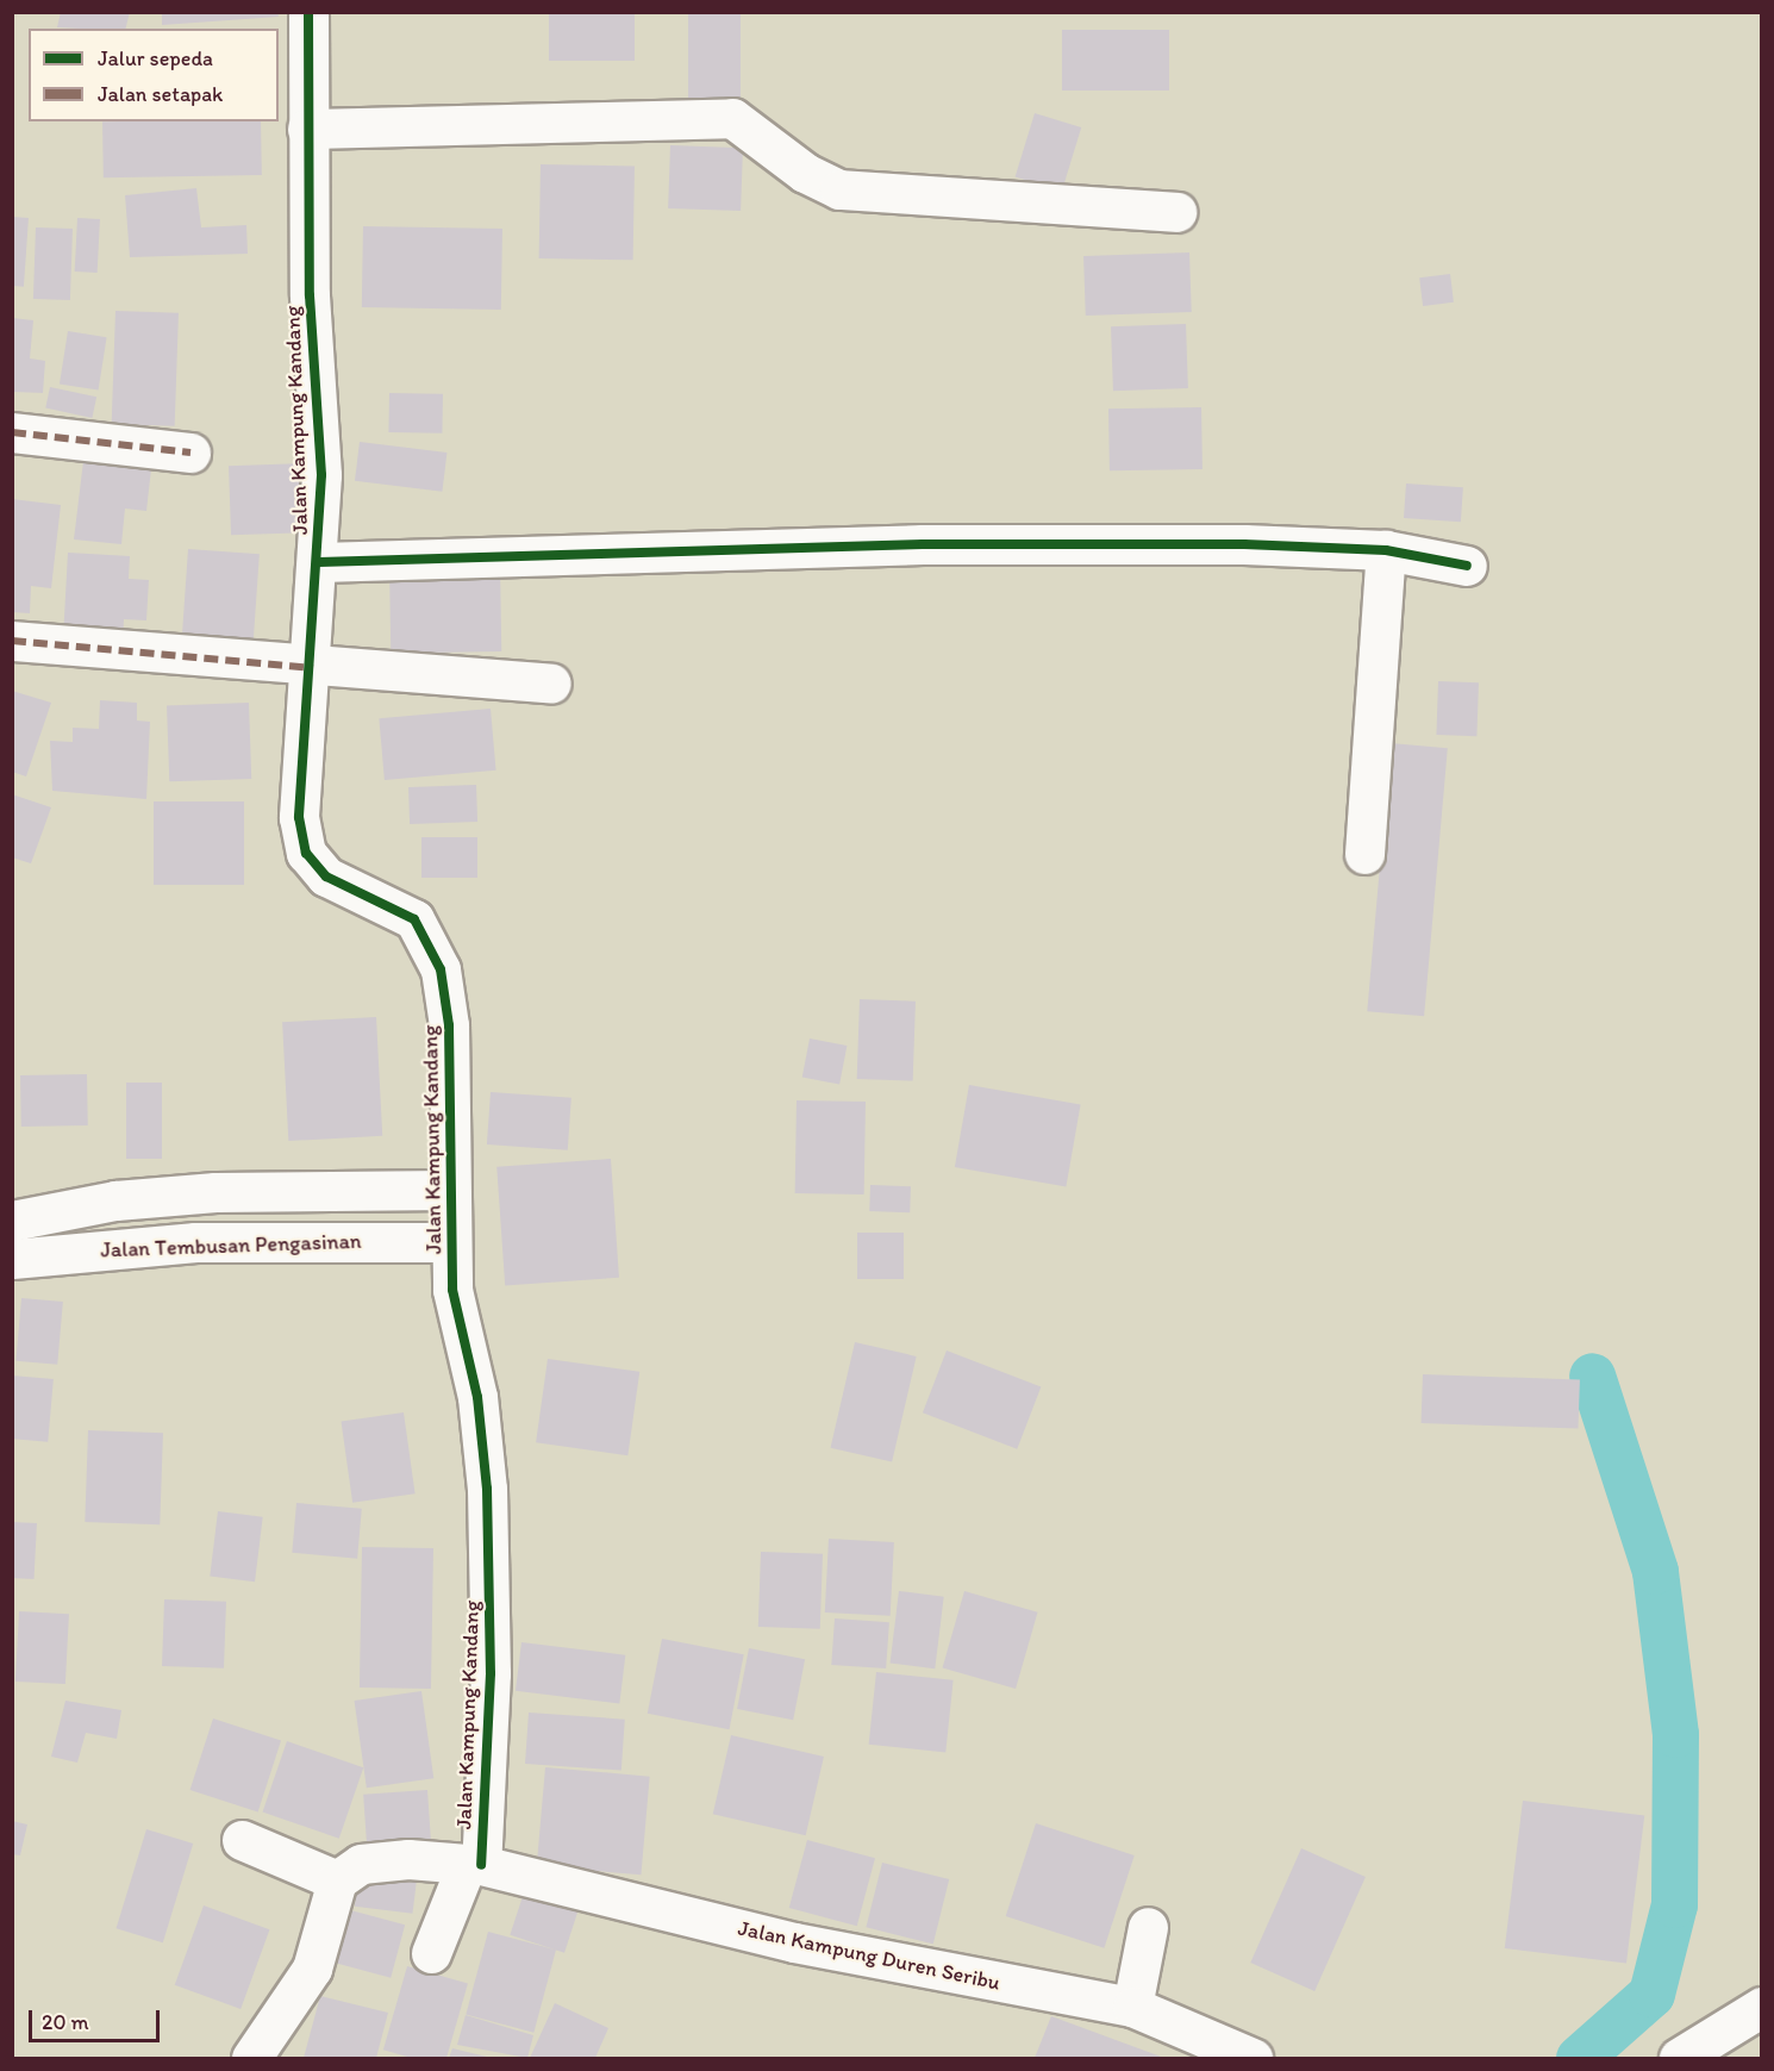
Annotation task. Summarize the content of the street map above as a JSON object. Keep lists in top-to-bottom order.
{
  "streets": {
    "street": ["Jalan Kampung Kandang", "Jalan Tembusan Pengasinan", "Jalan Kampung Duren Seribu"]
  },
  "crossings": [
    ["Jalan Kampung Kandang", "Jalan Tembusan Pengasinan"],
    ["Jalan Kampung Kandang", "Jalan Kampung Duren Seribu"]
  ],
  "legend": ["Jalur sepeda", "Jalan setapak"],
  "scale_bar": "20 m"
}
